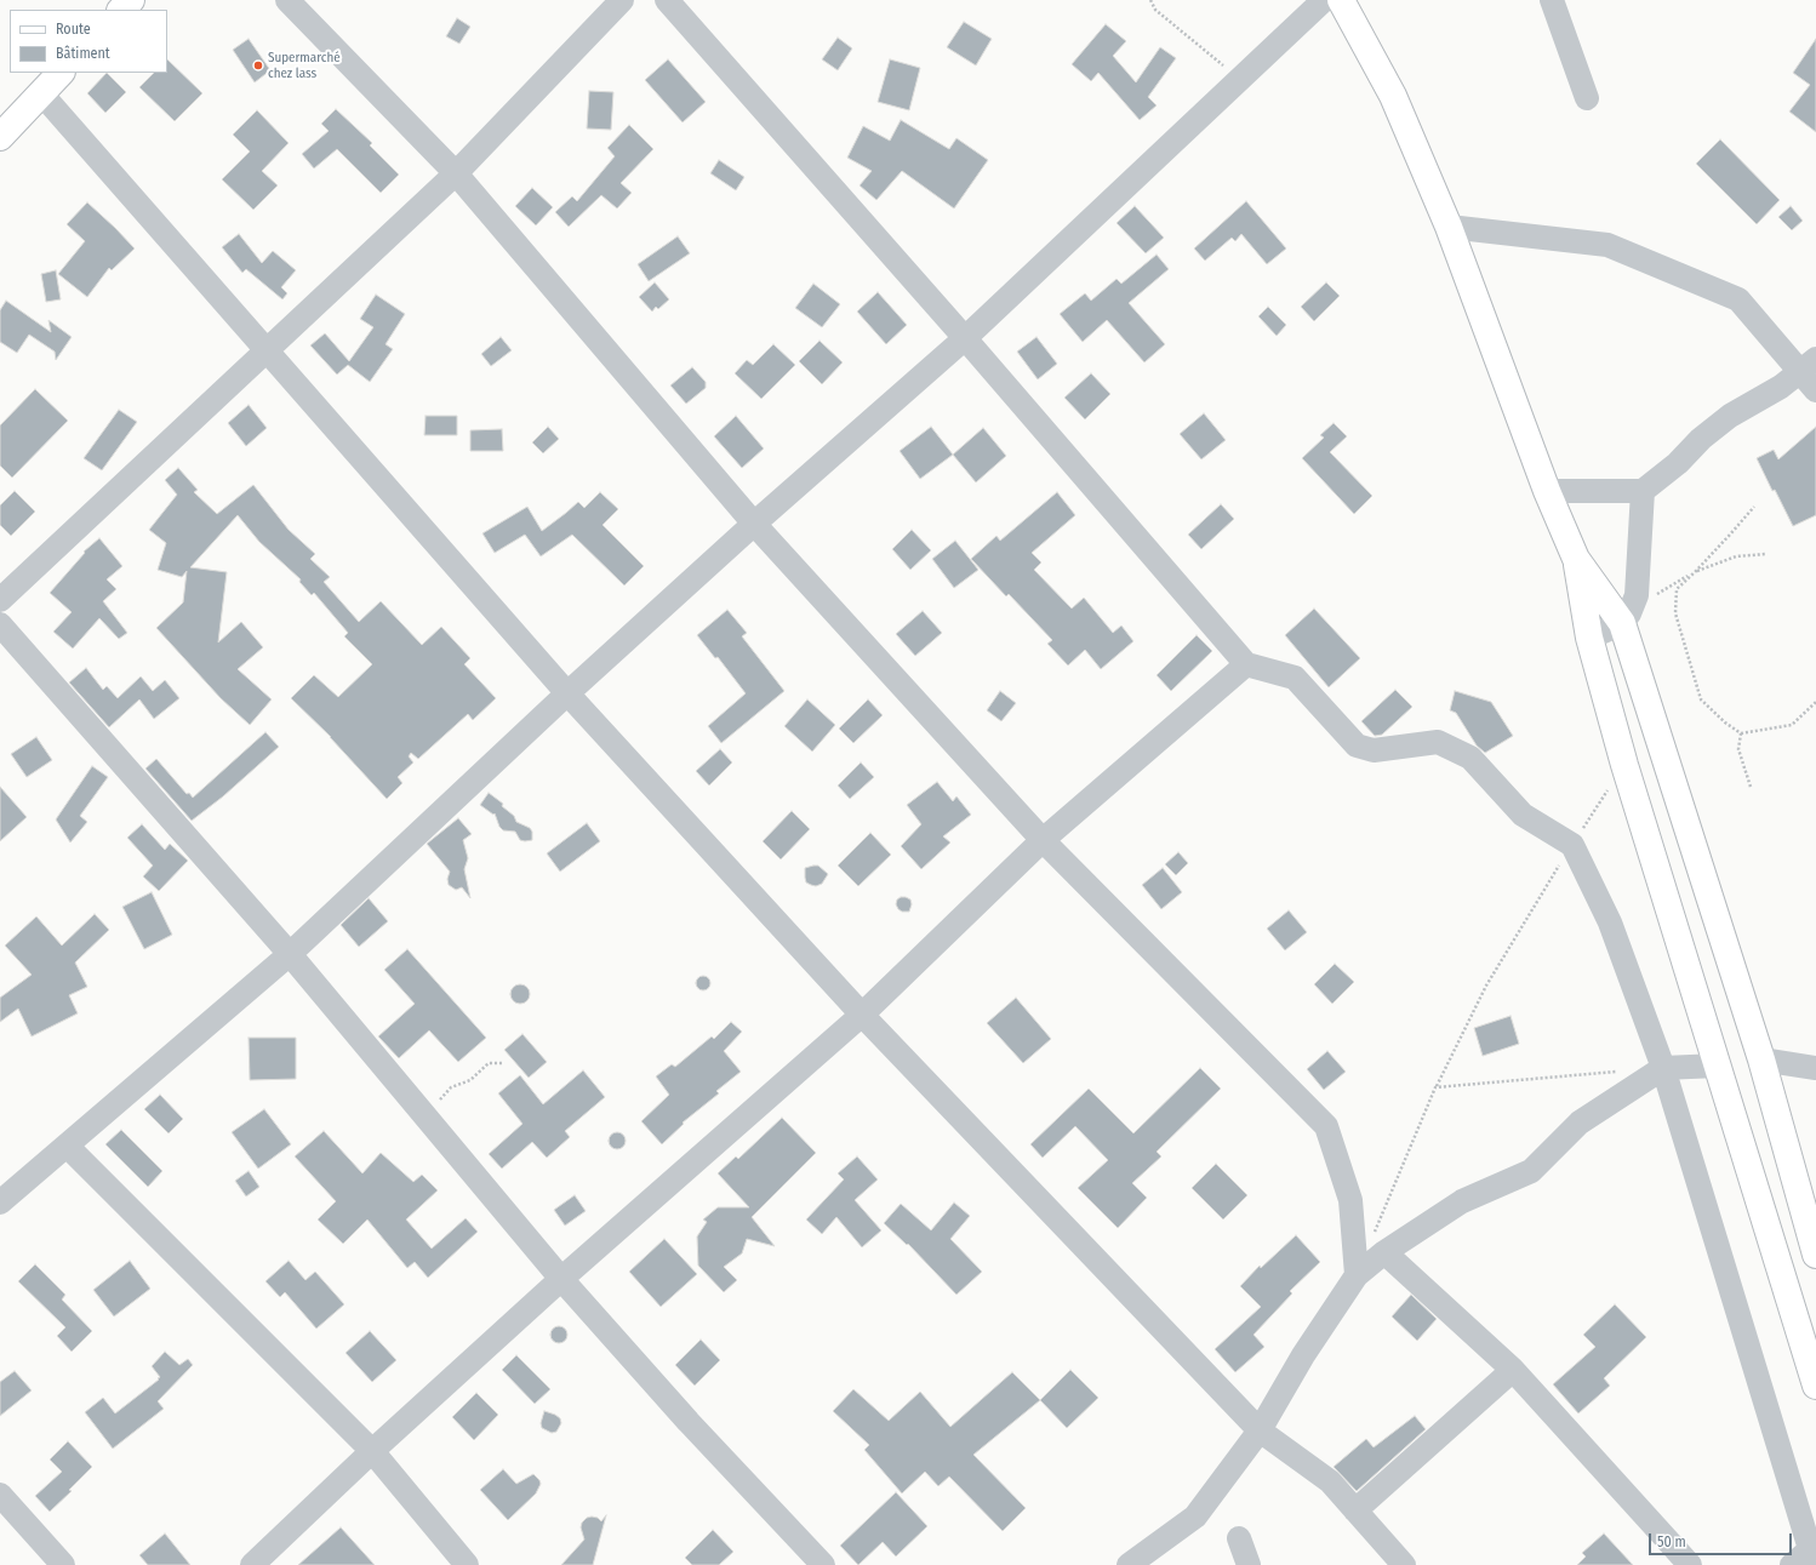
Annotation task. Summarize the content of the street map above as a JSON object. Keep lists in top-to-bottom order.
{
  "places": ["Supermarché chez lass"],
  "legend": ["Route", "Bâtiment"],
  "scale_bar": "50 m"
}
